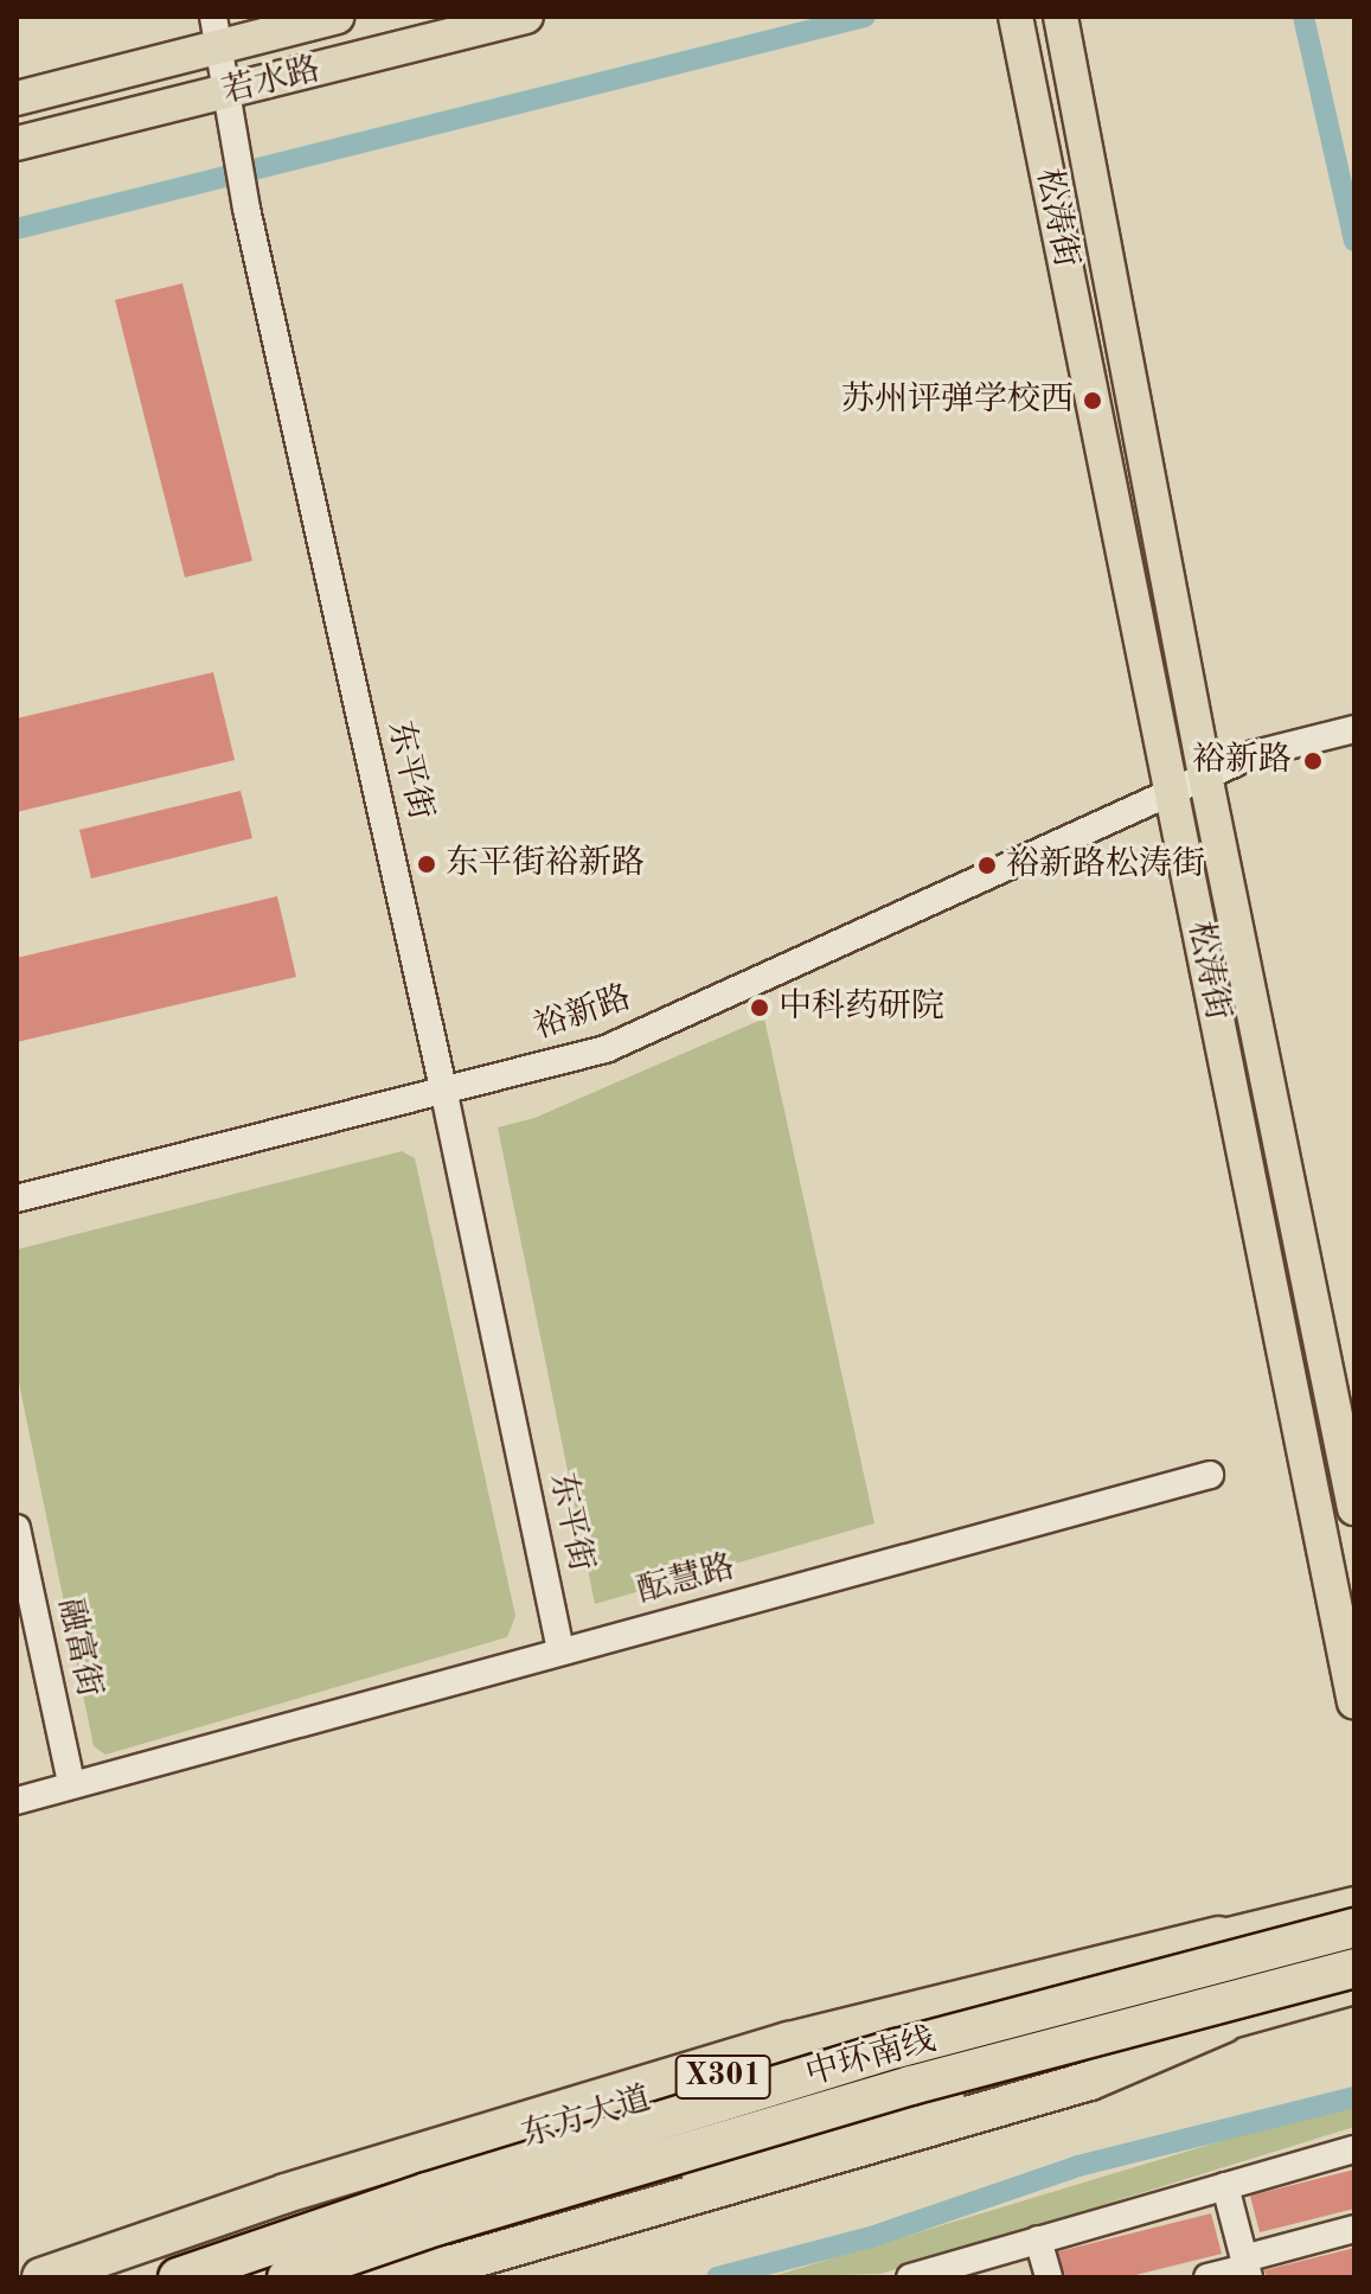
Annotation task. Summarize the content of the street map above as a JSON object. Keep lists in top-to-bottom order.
{
  "streets": {
    "highway": ["中环南线"],
    "main road": [
      "若水路",
      "松涛街",
      "X301",
      "东方大道"
    ],
    "street": [
      "东平街",
      "裕新路",
      "酝慧路",
      "融富街"
    ]
  },
  "crossings": [
    ["若水路", "东平街"],
    ["松涛街", "裕新路"],
    ["东平街", "裕新路"],
    ["东平街", "酝慧路"],
    ["酝慧路", "融富街"]
  ],
  "places": [
    "苏州评弹学校西",
    "裕新路",
    "东平街裕新路",
    "裕新路松涛街",
    "中科药研院"
  ]
}
